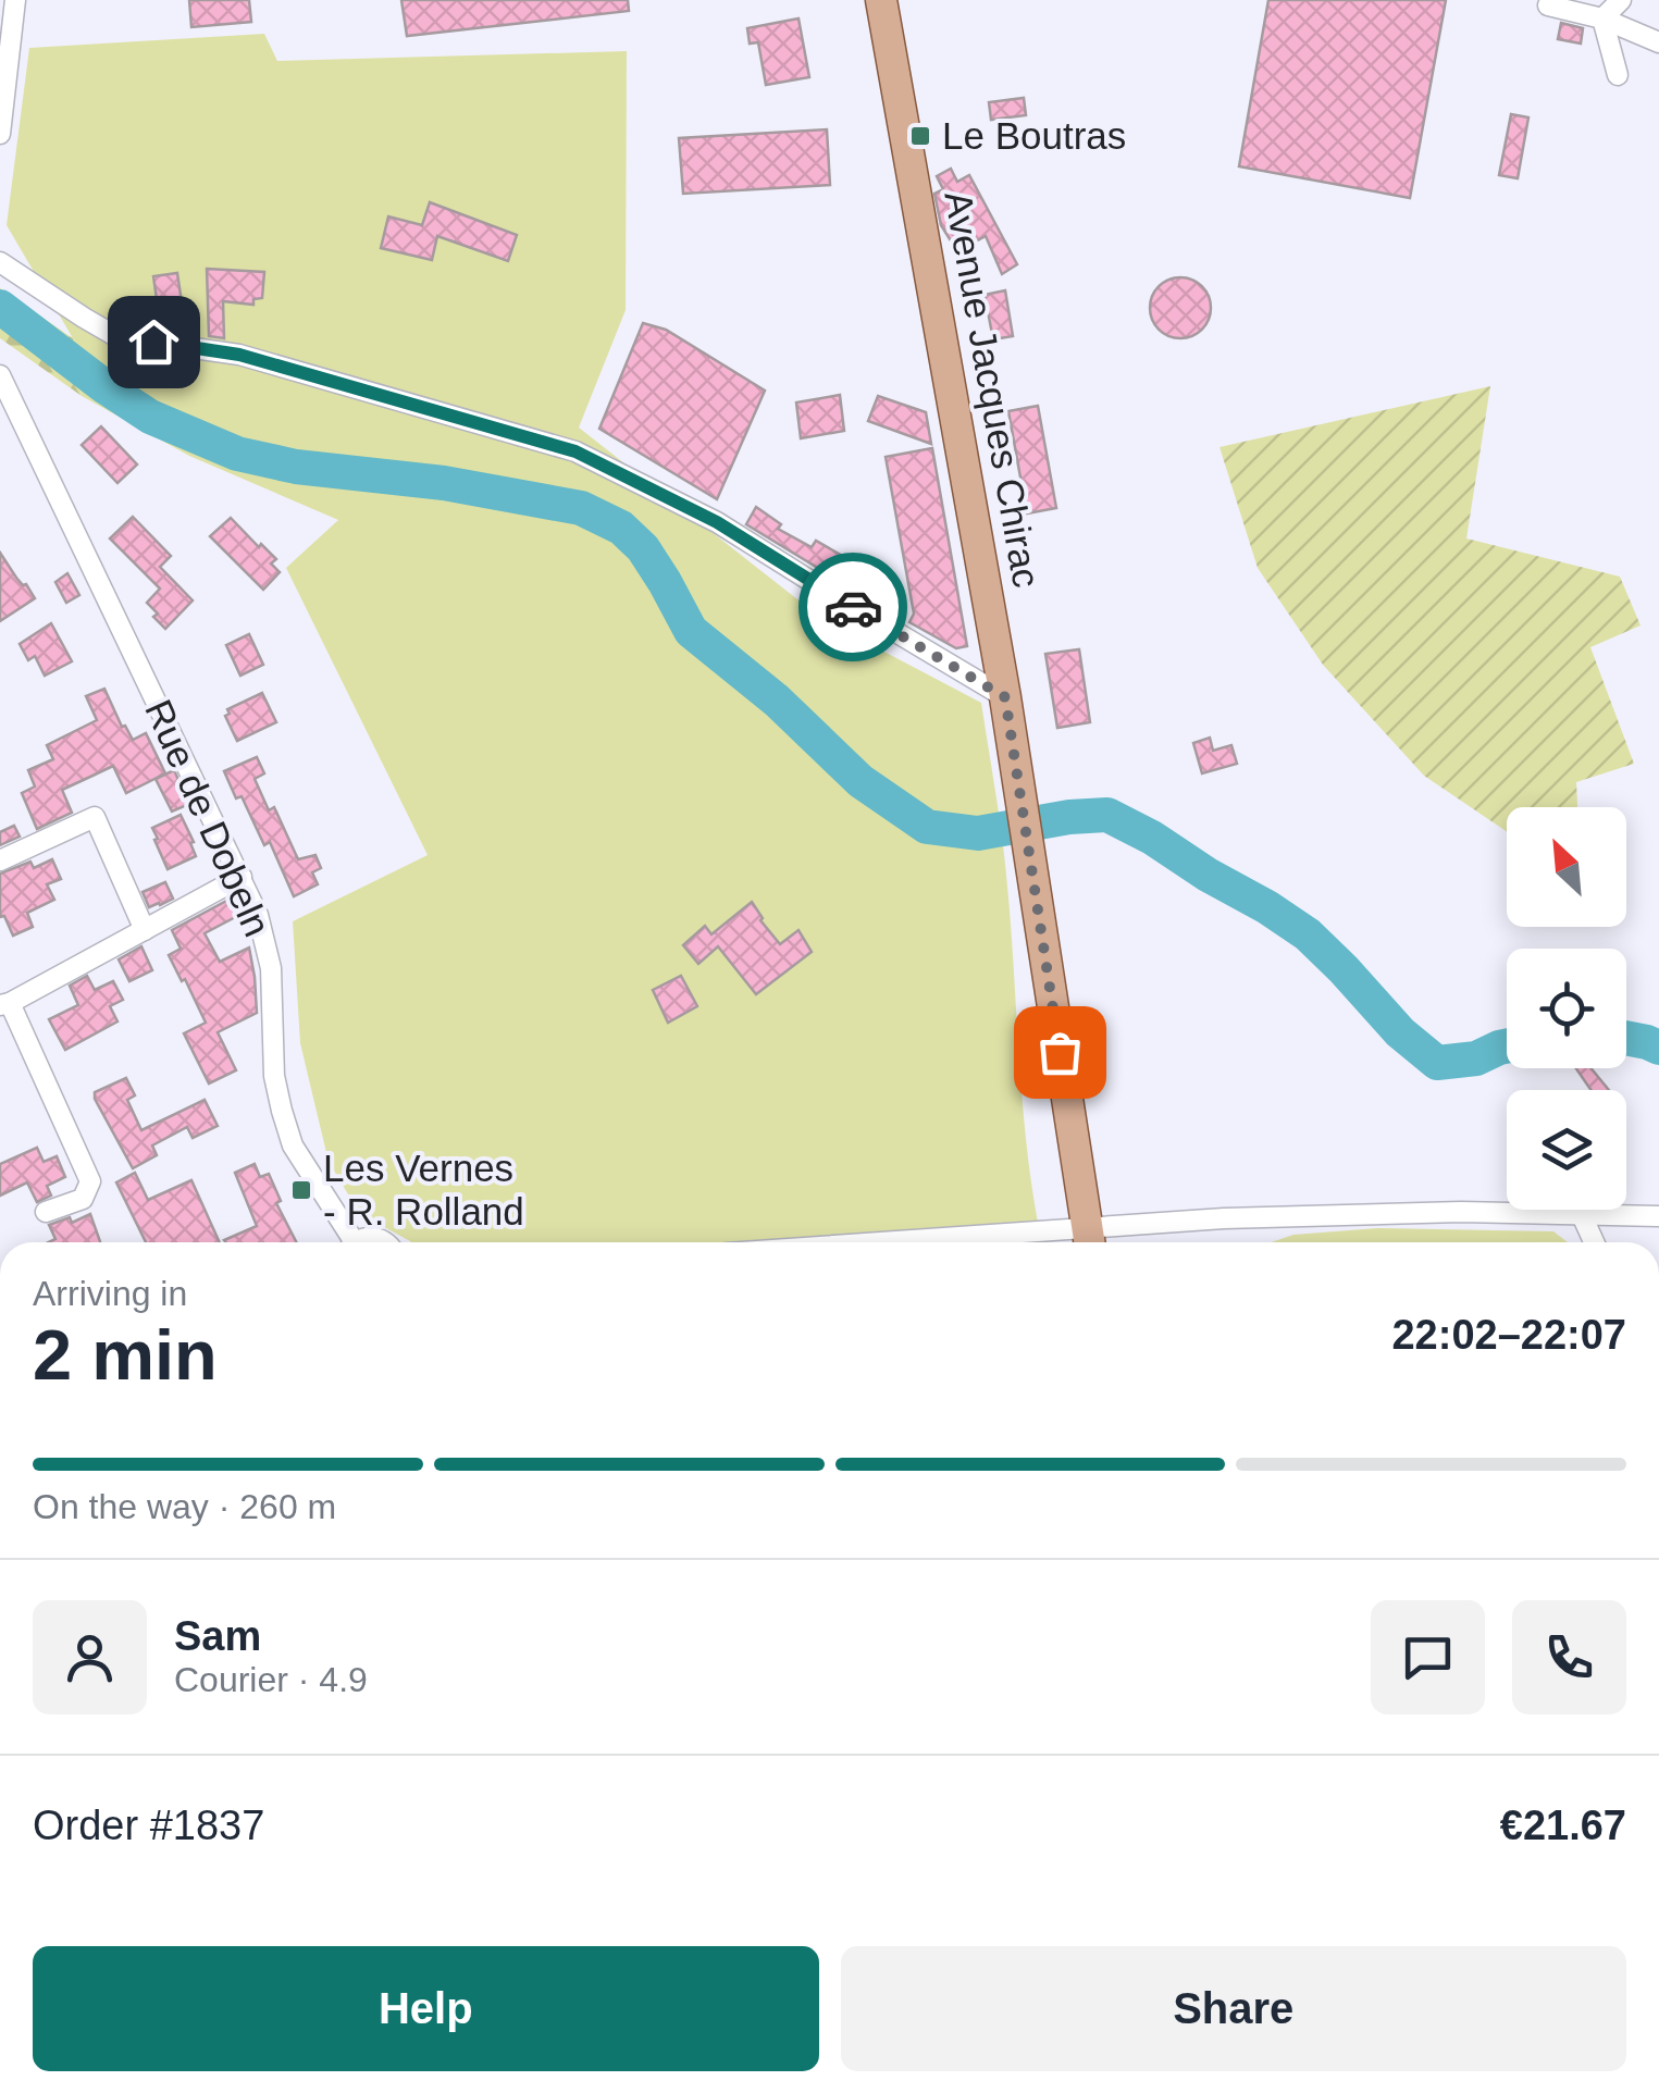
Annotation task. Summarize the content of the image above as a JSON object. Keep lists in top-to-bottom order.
{
  "streets": {
    "main road": ["Avenue Jacques Chirac"],
    "street": ["Rue de Dobeln"]
  },
  "places": {
    "transit": ["Le Boutras", "Les Vernes - R. Rolland"]
  },
  "north": "top left",
  "page": {
    "heading": ["2 min", "Arriving in", "22:02–22:07"],
    "panel": [
      "Sam",
      "Courier · 4.9",
      "Order #1837",
      "€21.67"
    ],
    "bar": "On the way · 260 m",
    "buttons": ["Help", "Share"]
  }
}
